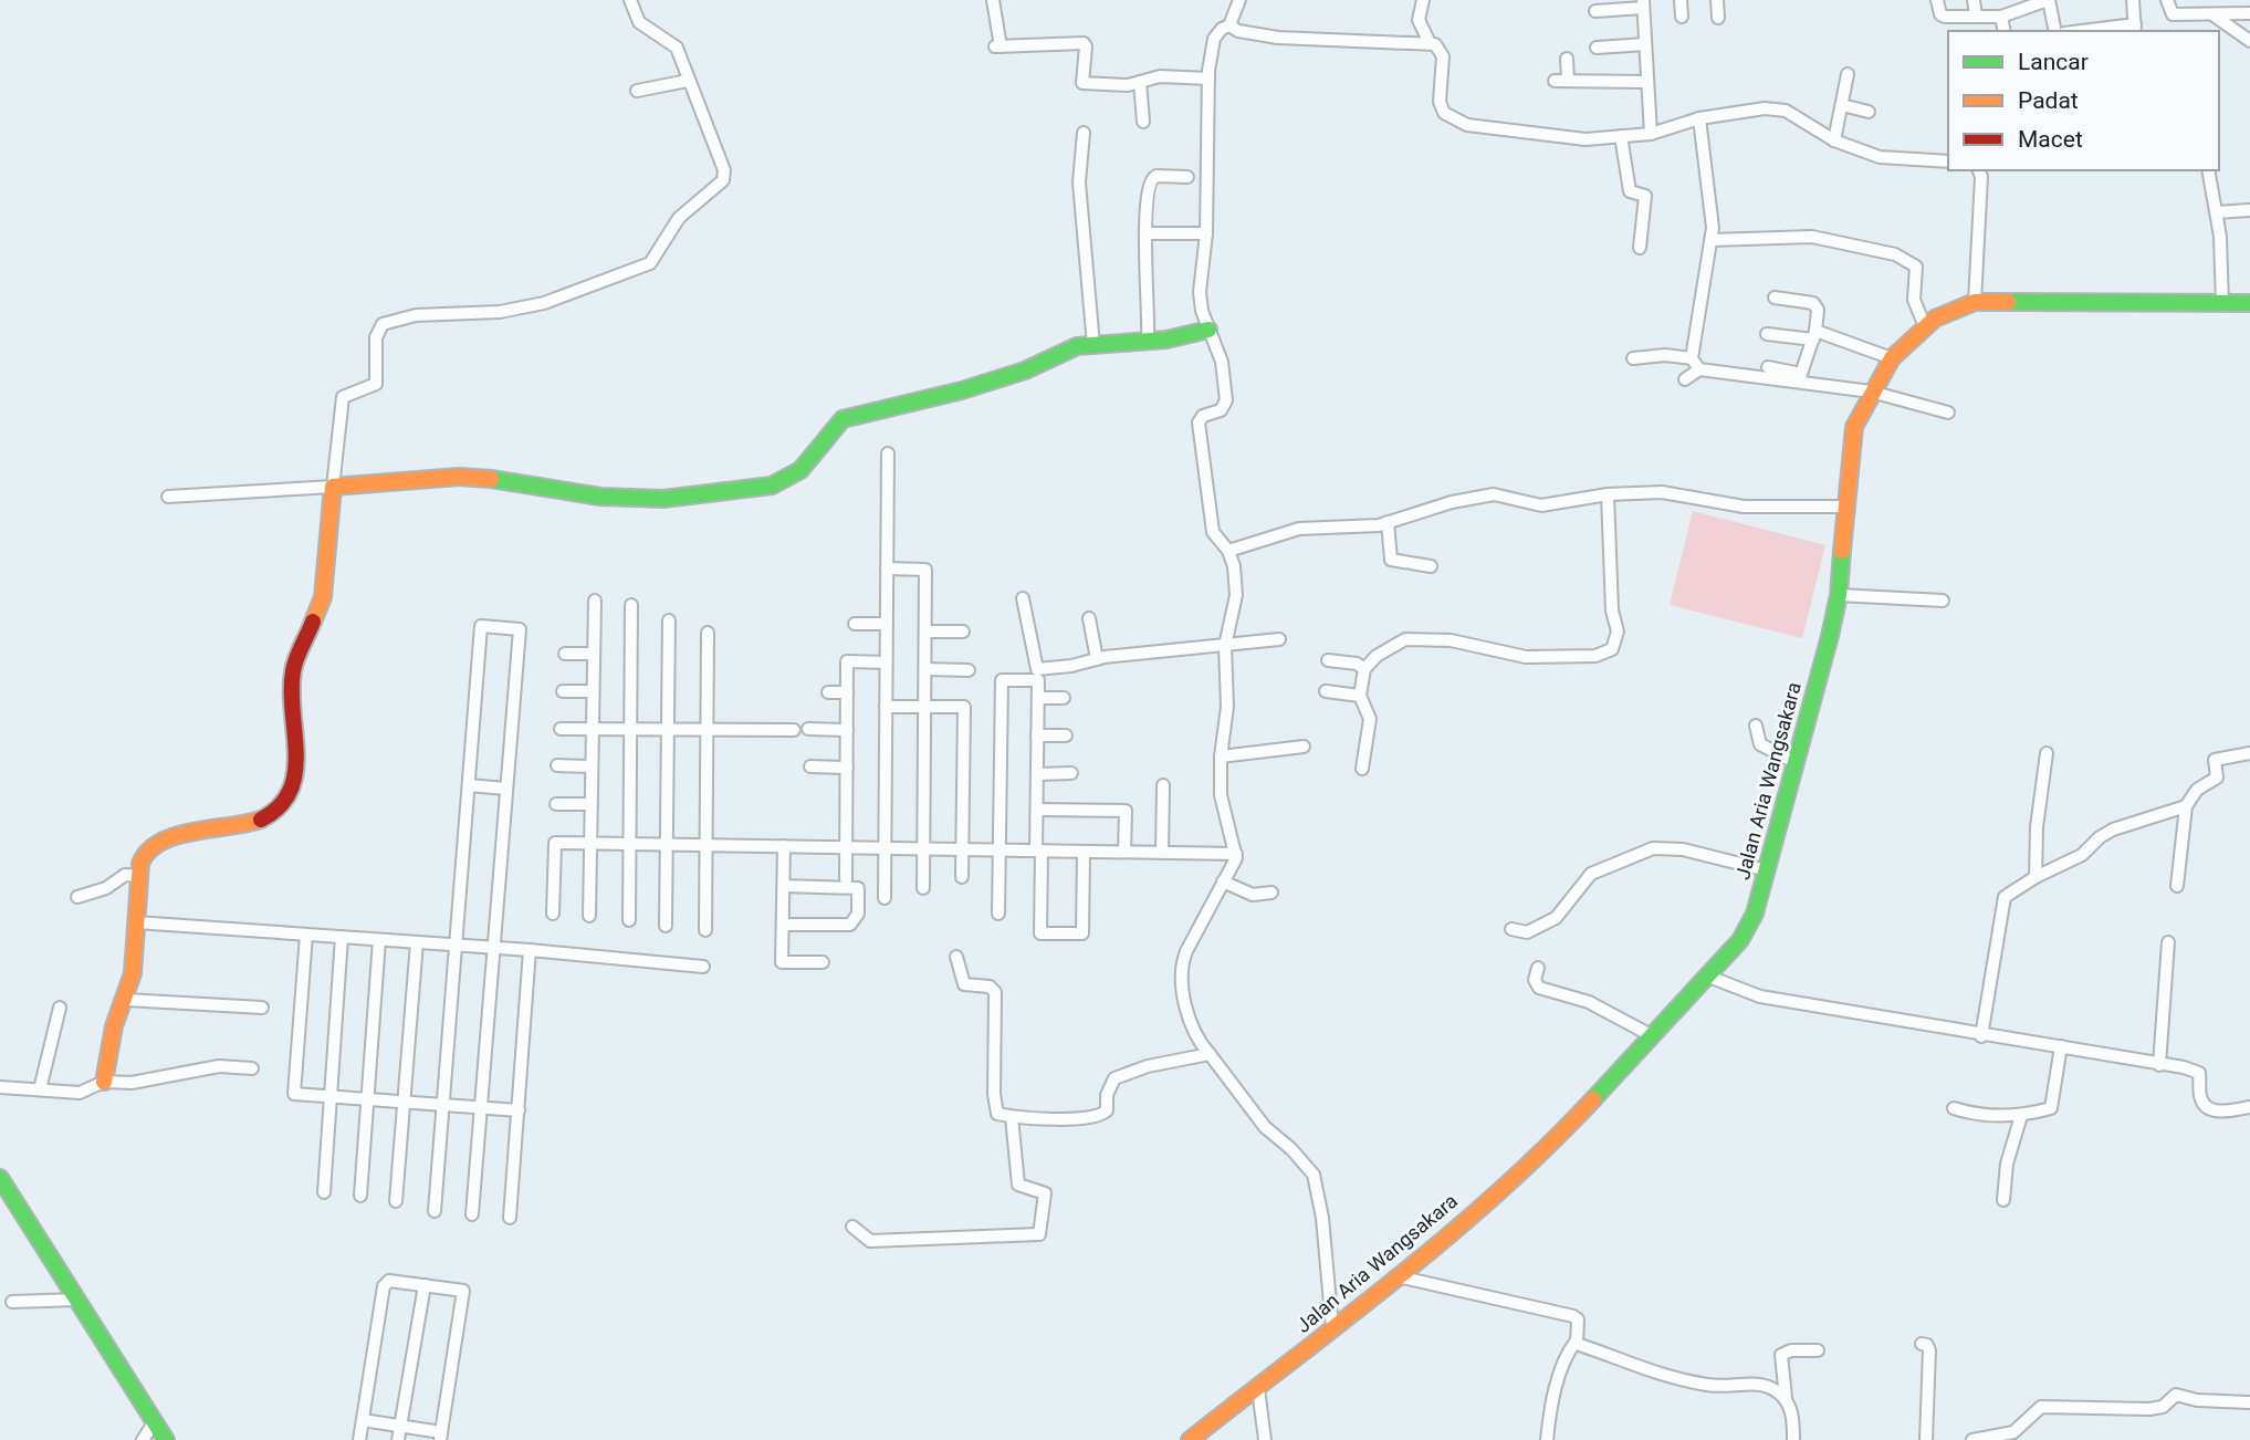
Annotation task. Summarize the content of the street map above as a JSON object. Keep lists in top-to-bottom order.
{
  "streets": {
    "street": ["Jalan Aria Wangsakara"]
  },
  "legend": ["Lancar", "Padat", "Macet"]
}
